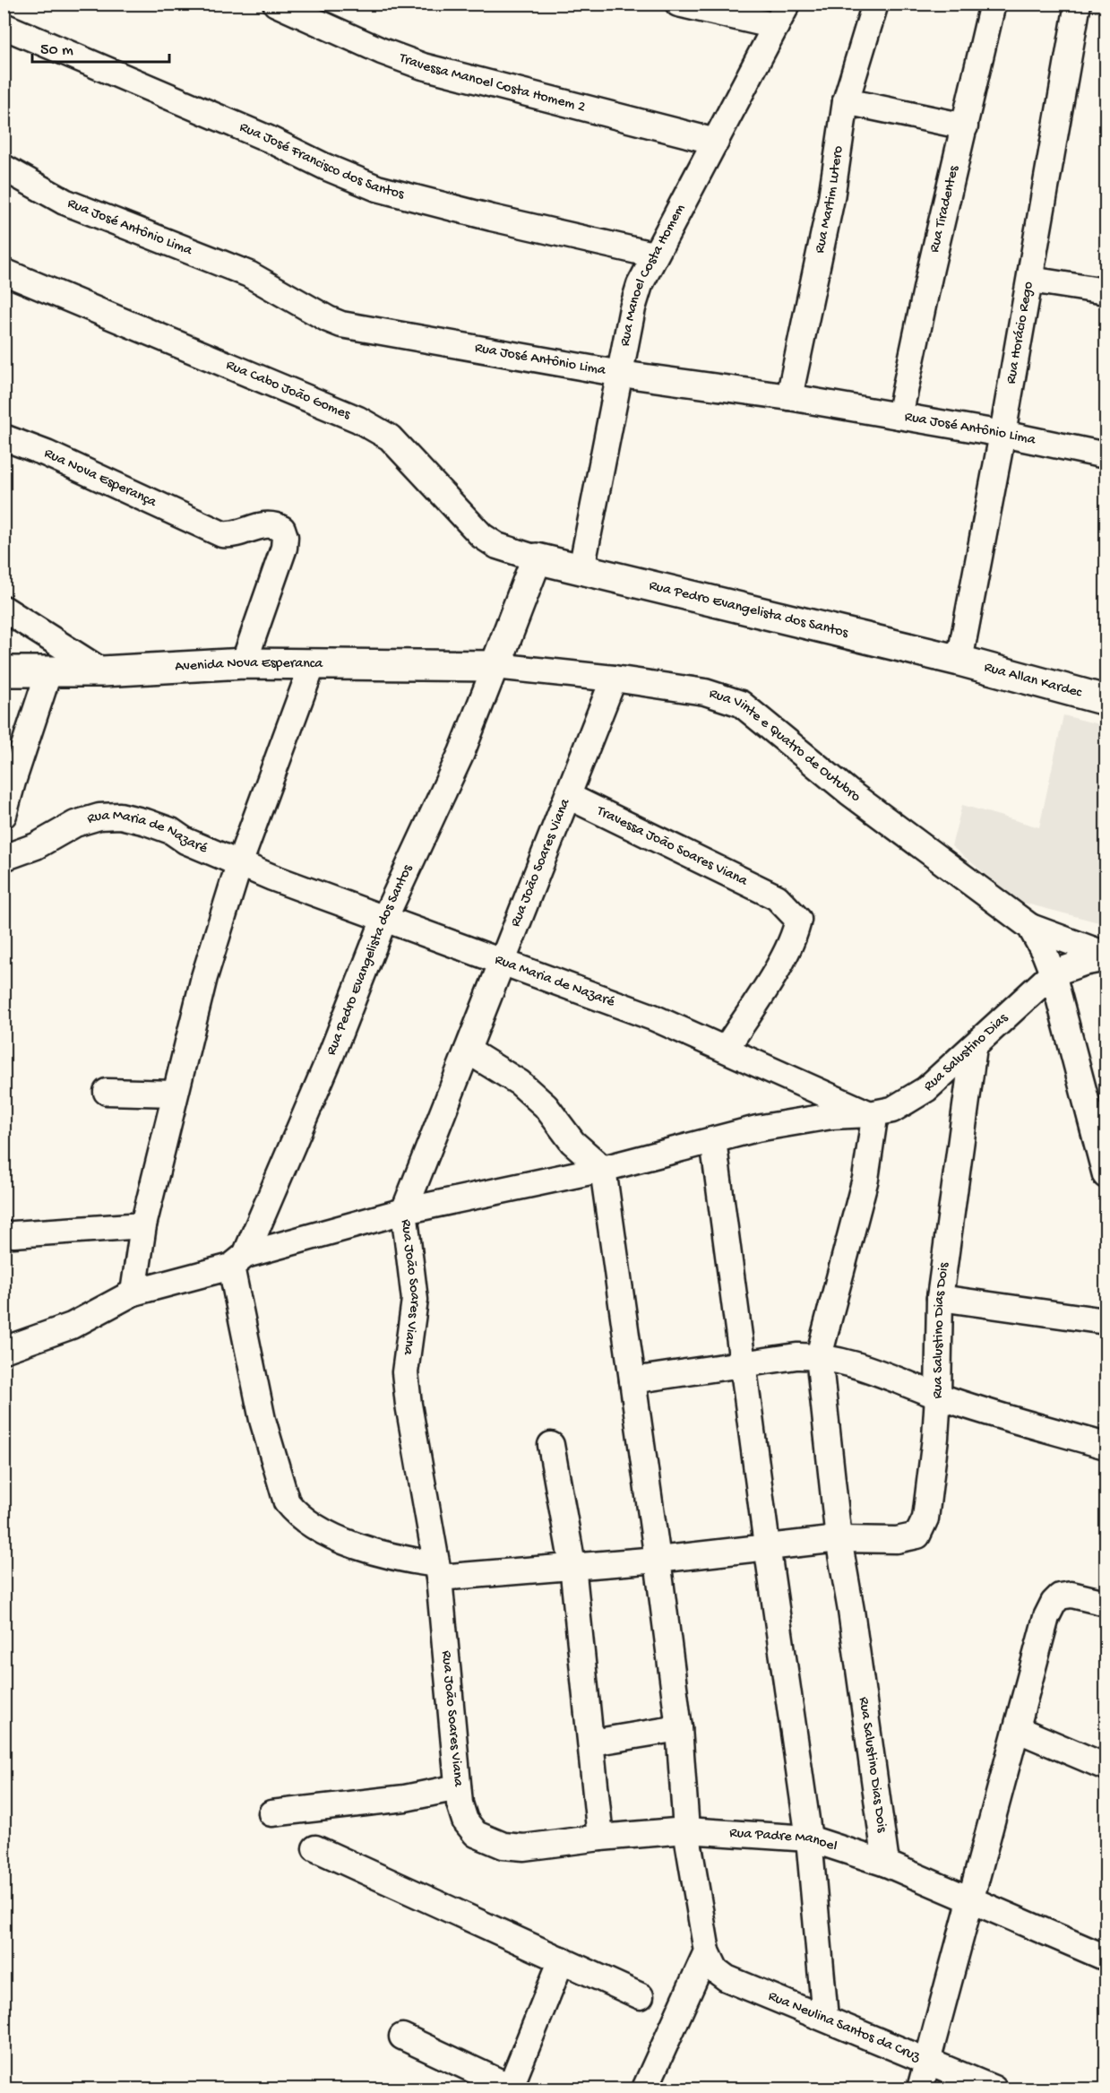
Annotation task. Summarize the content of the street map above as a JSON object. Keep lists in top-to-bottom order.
{
  "streets": {
    "main road": ["Rua Pedro Evangelista dos Santos", "Avenida Nova Esperanca", "Rua Allan Kardec"],
    "street": [
      "Travessa Manoel Costa Homem 2",
      "Rua José Francisco dos Santos",
      "Rua Martim Lutero",
      "Rua Tiradentes",
      "Rua José Antônio Lima",
      "Rua Manoel Costa Homem",
      "Rua Horácio Rego",
      "Rua Cabo João Gomes",
      "Rua Nova Esperança",
      "Rua Vinte e Quatro de Outubro",
      "Rua Maria de Nazaré",
      "Travessa João Soares Viana",
      "Rua João Soares Viana",
      "Rua Salustino Dias",
      "Rua Salustino Dias Dois",
      "Rua Padre Manoel",
      "Rua Neulina Santos da Cruz"
    ]
  },
  "crossings": [
    ["Travessa Manoel Costa Homem 2", "Rua Manoel Costa Homem"],
    ["Rua José Francisco dos Santos", "Rua Manoel Costa Homem"],
    ["Rua Martim Lutero", "Rua José Antônio Lima"],
    ["Rua Tiradentes", "Rua José Antônio Lima"],
    ["Rua José Antônio Lima", "Rua Manoel Costa Homem"],
    ["Rua José Antônio Lima", "Rua Horácio Rego"],
    ["Rua Manoel Costa Homem", "Rua Pedro Evangelista dos Santos"],
    ["Rua Horácio Rego", "Rua Pedro Evangelista dos Santos"],
    ["Rua Horácio Rego", "Rua Allan Kardec"],
    ["Rua Cabo João Gomes", "Rua Pedro Evangelista dos Santos"],
    ["Rua Nova Esperança", "Avenida Nova Esperanca"],
    ["Rua Pedro Evangelista dos Santos", "Avenida Nova Esperanca"],
    ["Rua Pedro Evangelista dos Santos", "Rua Allan Kardec"],
    ["Rua Pedro Evangelista dos Santos", "Rua Vinte e Quatro de Outubro"],
    ["Rua Pedro Evangelista dos Santos", "Rua Maria de Nazaré"],
    ["Rua Pedro Evangelista dos Santos", "Rua Salustino Dias"],
    ["Avenida Nova Esperanca", "Rua Vinte e Quatro de Outubro"],
    ["Rua Vinte e Quatro de Outubro", "Rua João Soares Viana"],
    ["Rua Vinte e Quatro de Outubro", "Rua Salustino Dias"],
    ["Rua Maria de Nazaré", "Travessa João Soares Viana"],
    ["Rua Maria de Nazaré", "Rua João Soares Viana"],
    ["Rua Maria de Nazaré", "Rua Salustino Dias"],
    ["Travessa João Soares Viana", "Rua João Soares Viana"],
    ["Rua João Soares Viana", "Rua Salustino Dias"],
    ["Rua João Soares Viana", "Rua Padre Manoel"],
    ["Rua Salustino Dias", "Rua Salustino Dias Dois"],
    ["Rua Salustino Dias Dois", "Rua Padre Manoel"]
  ],
  "scale_bar": "50 m"
}
